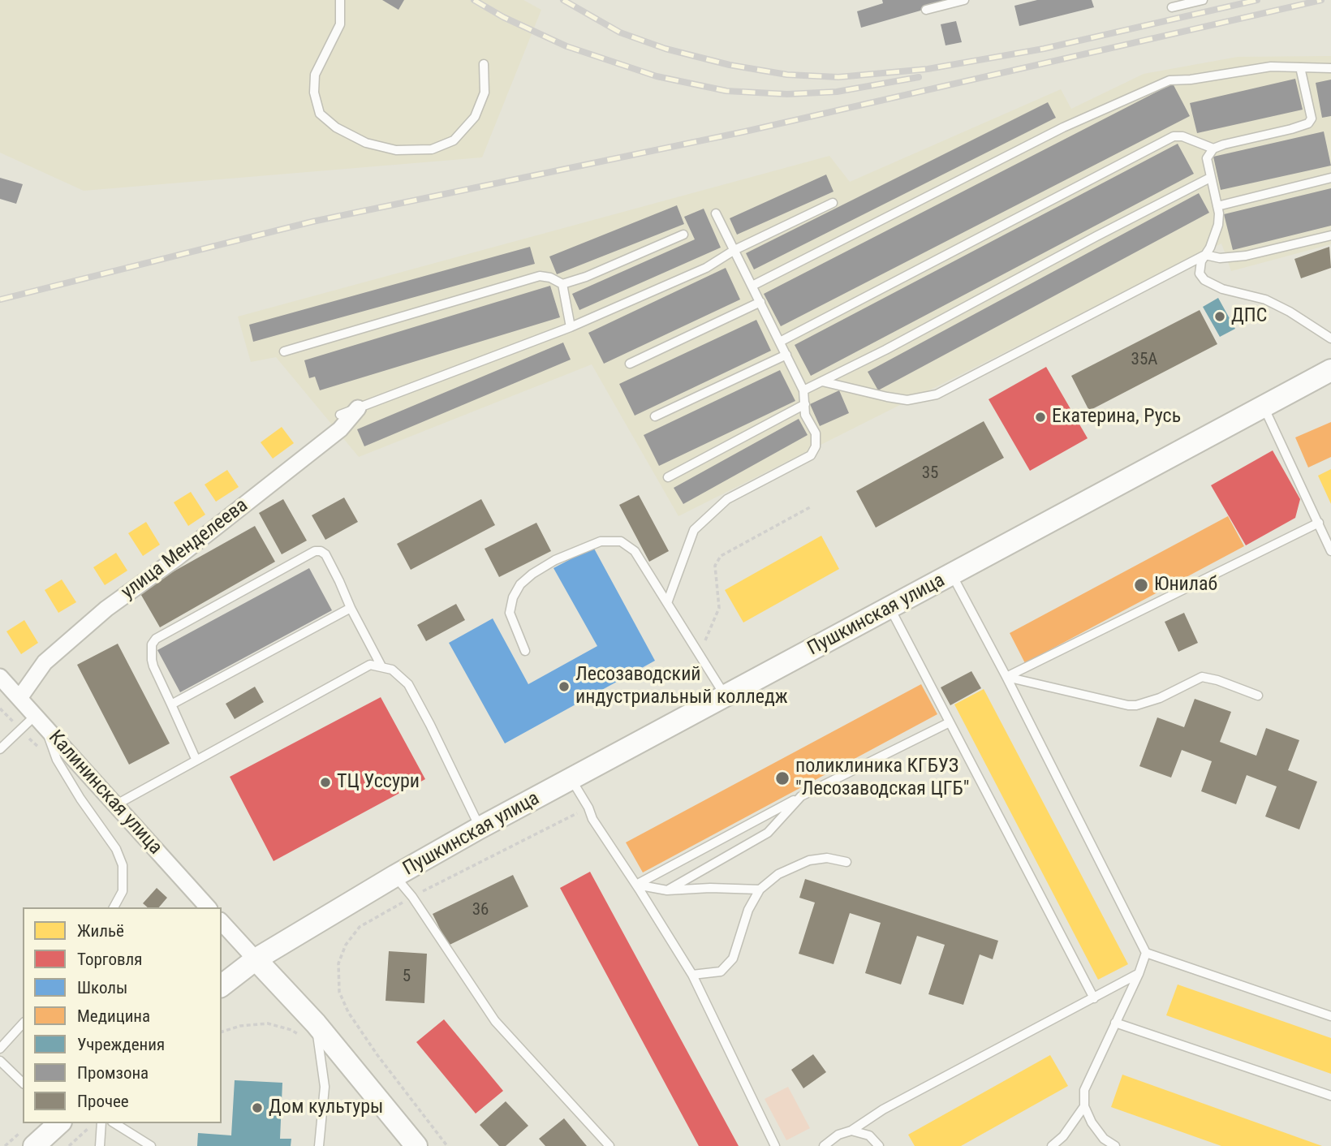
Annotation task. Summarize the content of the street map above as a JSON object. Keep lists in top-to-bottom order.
{
  "streets": {
    "main road": ["Пушкинская улица"],
    "street": ["улица Менделеева", "Калининская улица"]
  },
  "crossings": [
    ["улица Менделеева", "Калининская улица"]
  ],
  "places": [
    "ДПС",
    "Екатерина, Русь",
    "Юнилаб",
    "Лесозаводский индустриальный колледж",
    "поликлиника КГБУЗ \"Лесозаводская ЦГБ\"",
    "ТЦ Уссури",
    "Дом культуры"
  ],
  "house_numbers": [
    "35А",
    "35",
    "36",
    "5"
  ],
  "legend": [
    "Жильё",
    "Торговля",
    "Школы",
    "Медицина",
    "Учреждения",
    "Промзона",
    "Прочее"
  ]
}
